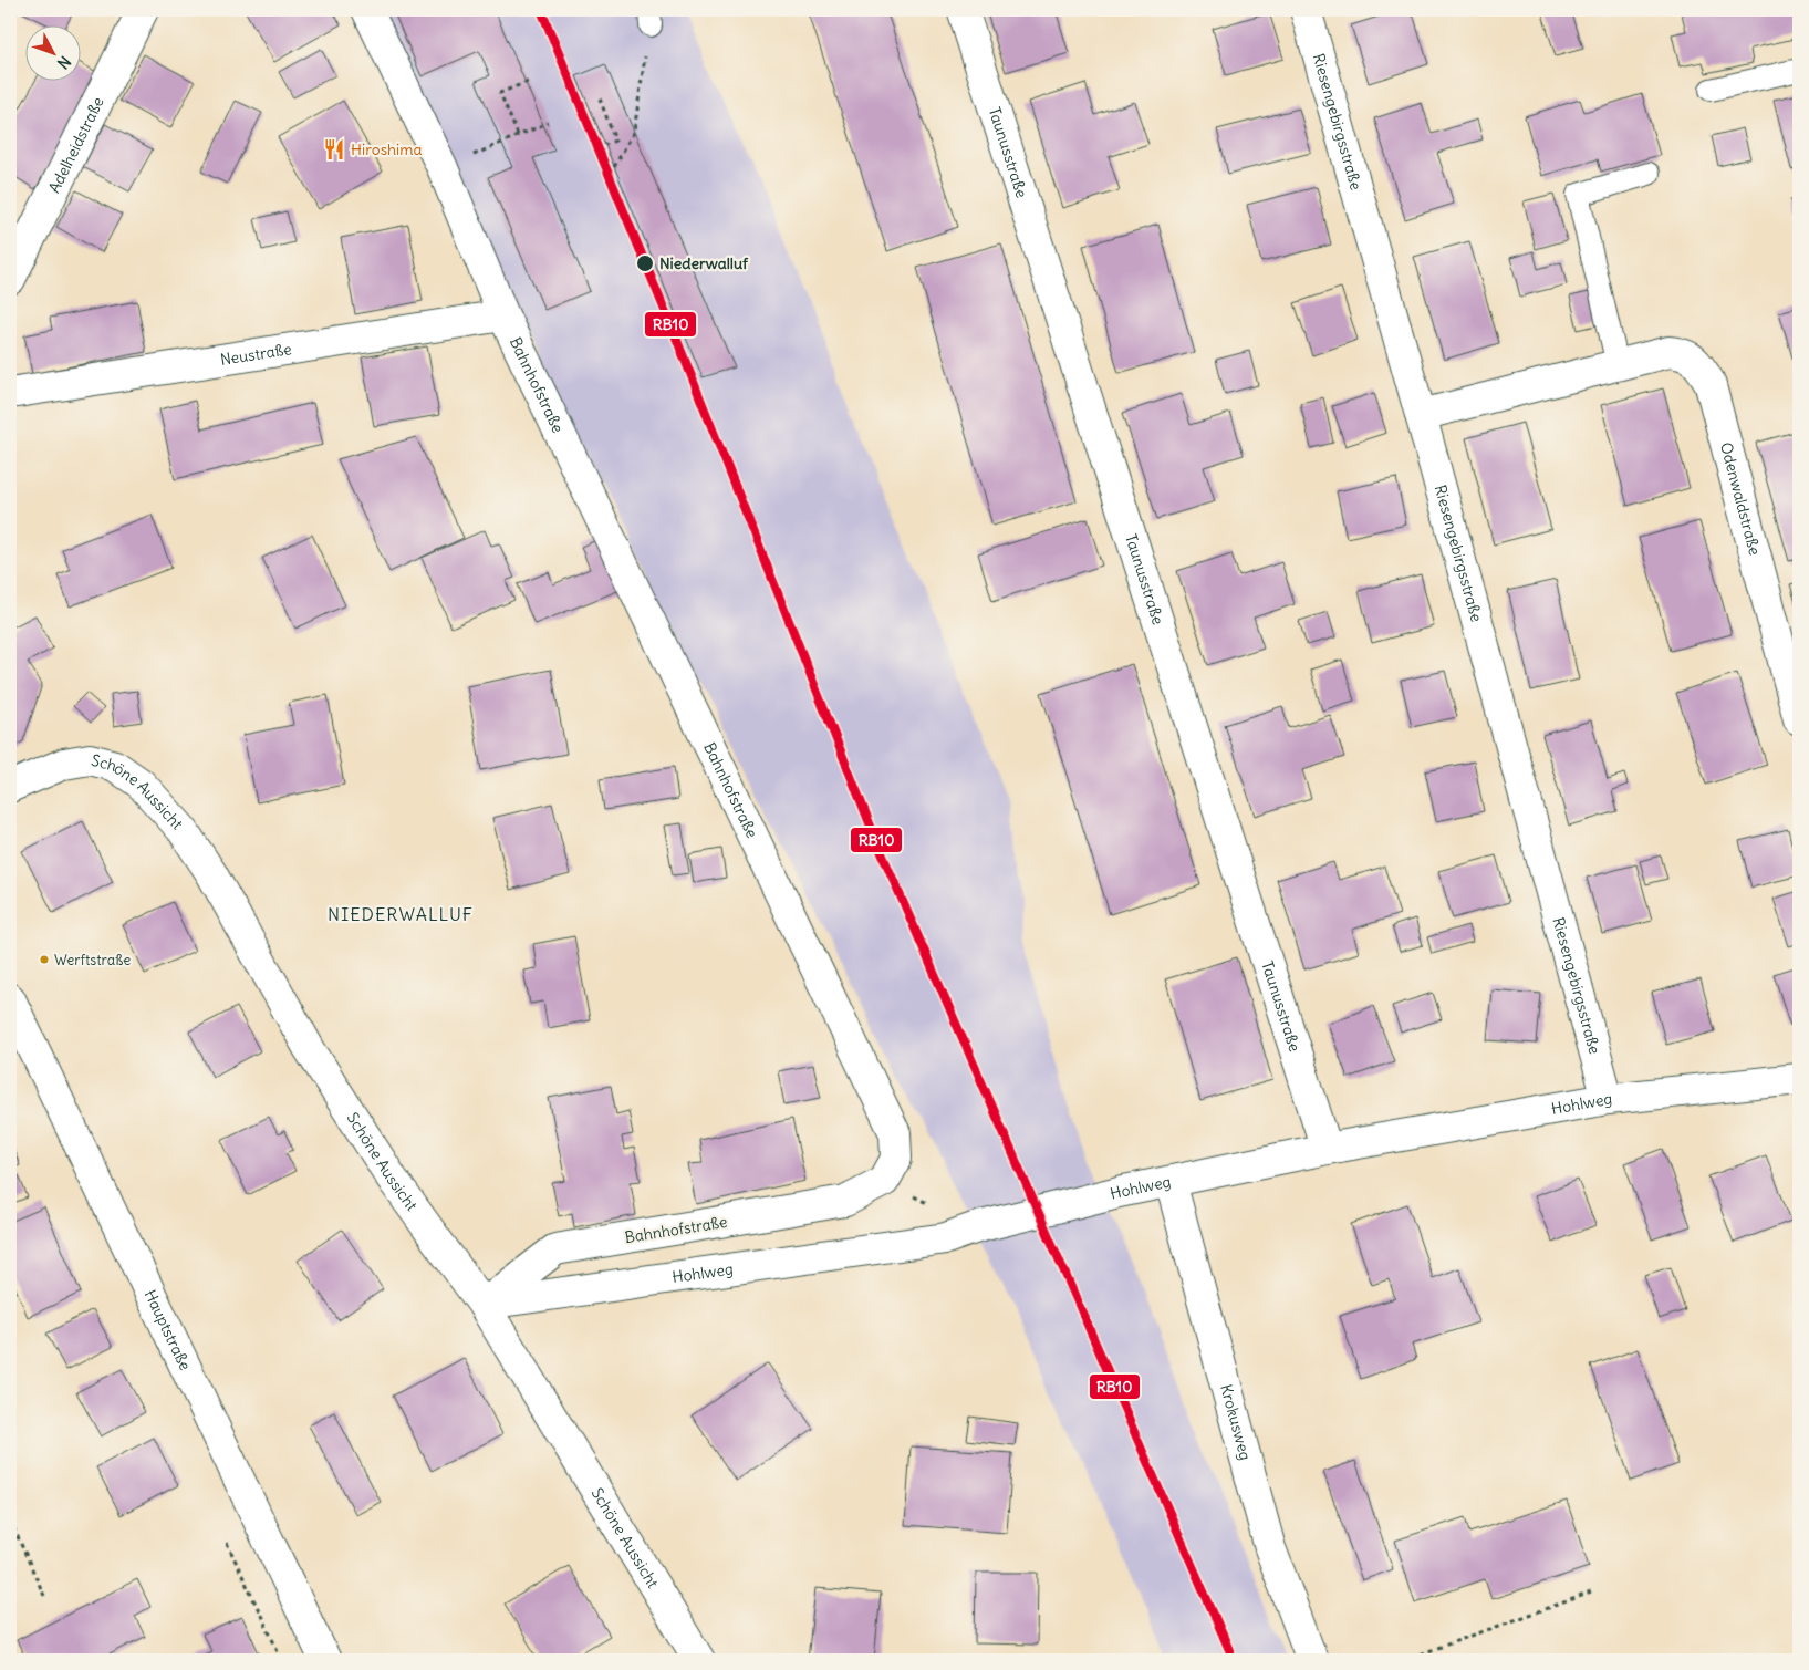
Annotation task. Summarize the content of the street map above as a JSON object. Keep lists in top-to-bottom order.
{
  "streets": {
    "street": [
      "Riesengebirgsstraße",
      "Adelheidstraße",
      "Taunusstraße",
      "Neustraße",
      "Bahnhofstraße",
      "Odenwaldstraße",
      "Schöne Aussicht",
      "Hohlweg",
      "Hauptstraße",
      "Krokusweg"
    ]
  },
  "crossings": [
    ["Riesengebirgsstraße", "Odenwaldstraße"],
    ["Riesengebirgsstraße", "Hohlweg"],
    ["Taunusstraße", "Hohlweg"],
    ["Neustraße", "Bahnhofstraße"],
    ["Bahnhofstraße", "Schöne Aussicht"],
    ["Bahnhofstraße", "Hohlweg"],
    ["Schöne Aussicht", "Hohlweg"],
    ["Hohlweg", "Krokusweg"]
  ],
  "districts": ["NIEDERWALLUF"],
  "places": {
    "restaurant": ["Hiroshima"],
    "other": ["Niederwalluf", "Werftstraße"]
  },
  "lines": ["transit line RB10"],
  "north": "bottom right"
}
